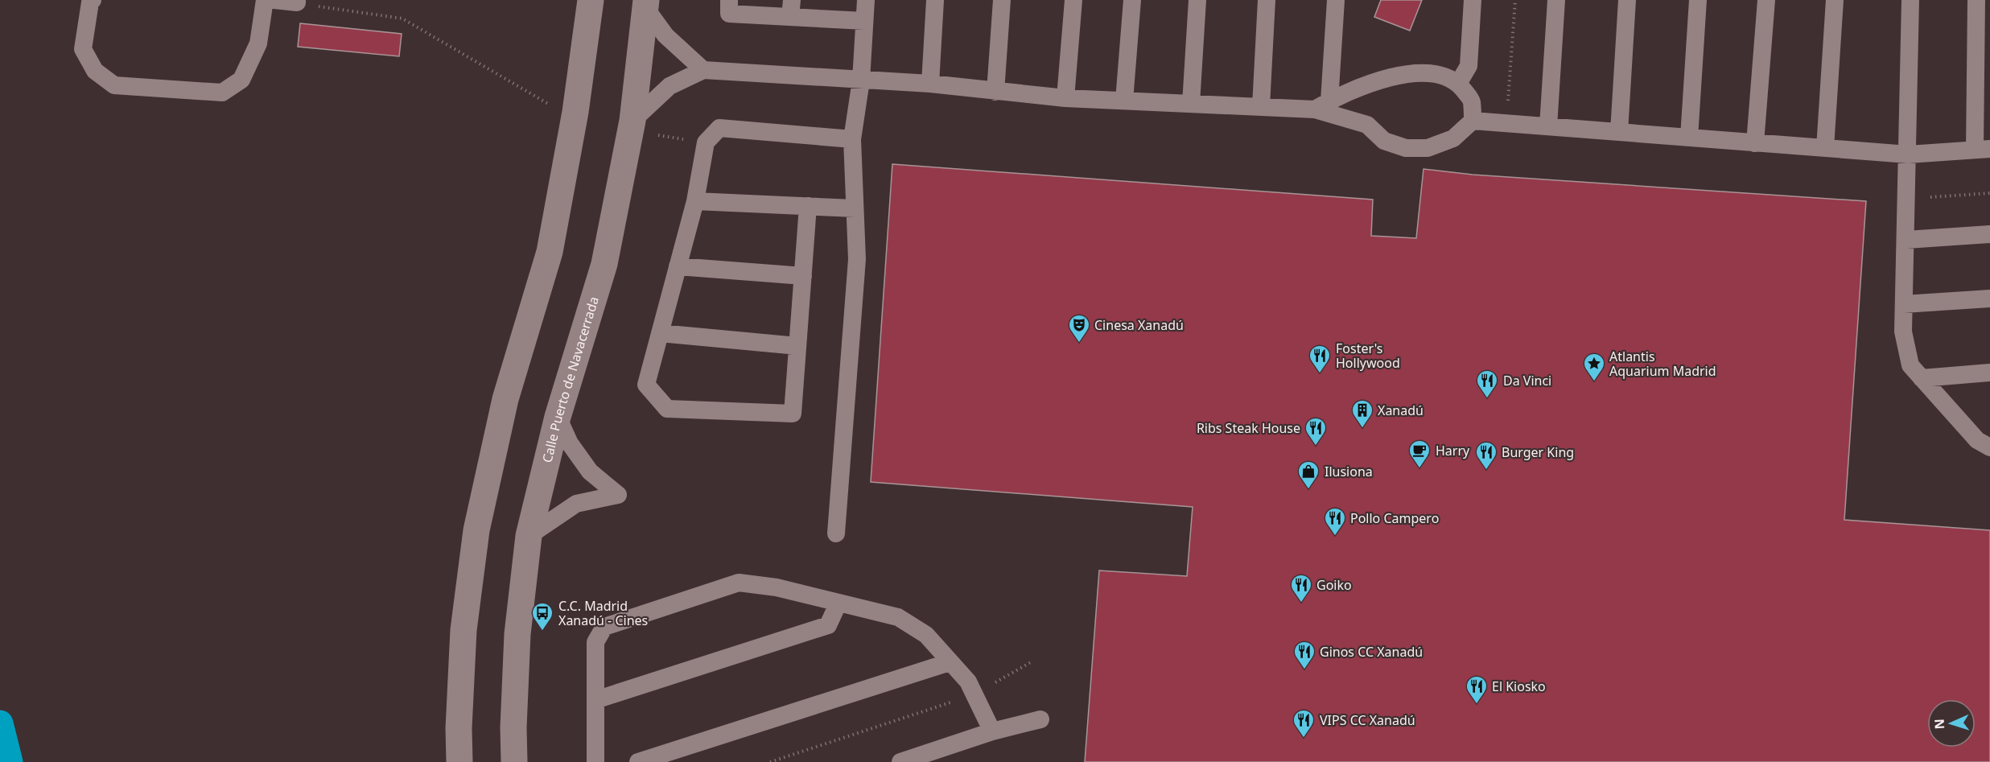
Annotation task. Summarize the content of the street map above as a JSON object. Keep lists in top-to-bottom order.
{
  "streets": {
    "street": ["Calle Puerto de Navacerrada"]
  },
  "places": {
    "theatre": ["Cinesa Xanadú"],
    "restaurant": [
      "Foster's Hollywood",
      "Da Vinci",
      "Ribs Steak House",
      "Burger King",
      "Pollo Campero",
      "Goiko",
      "Ginos CC Xanadú",
      "El Kiosko",
      "VIPS CC Xanadú"
    ],
    "place": ["Atlantis Aquarium Madrid"],
    "building": ["Xanadú"],
    "cafe": ["Harry"],
    "shop": ["Ilusiona"],
    "bus stop": ["C.C. Madrid Xanadú - Cines"]
  },
  "north": "left"
}
